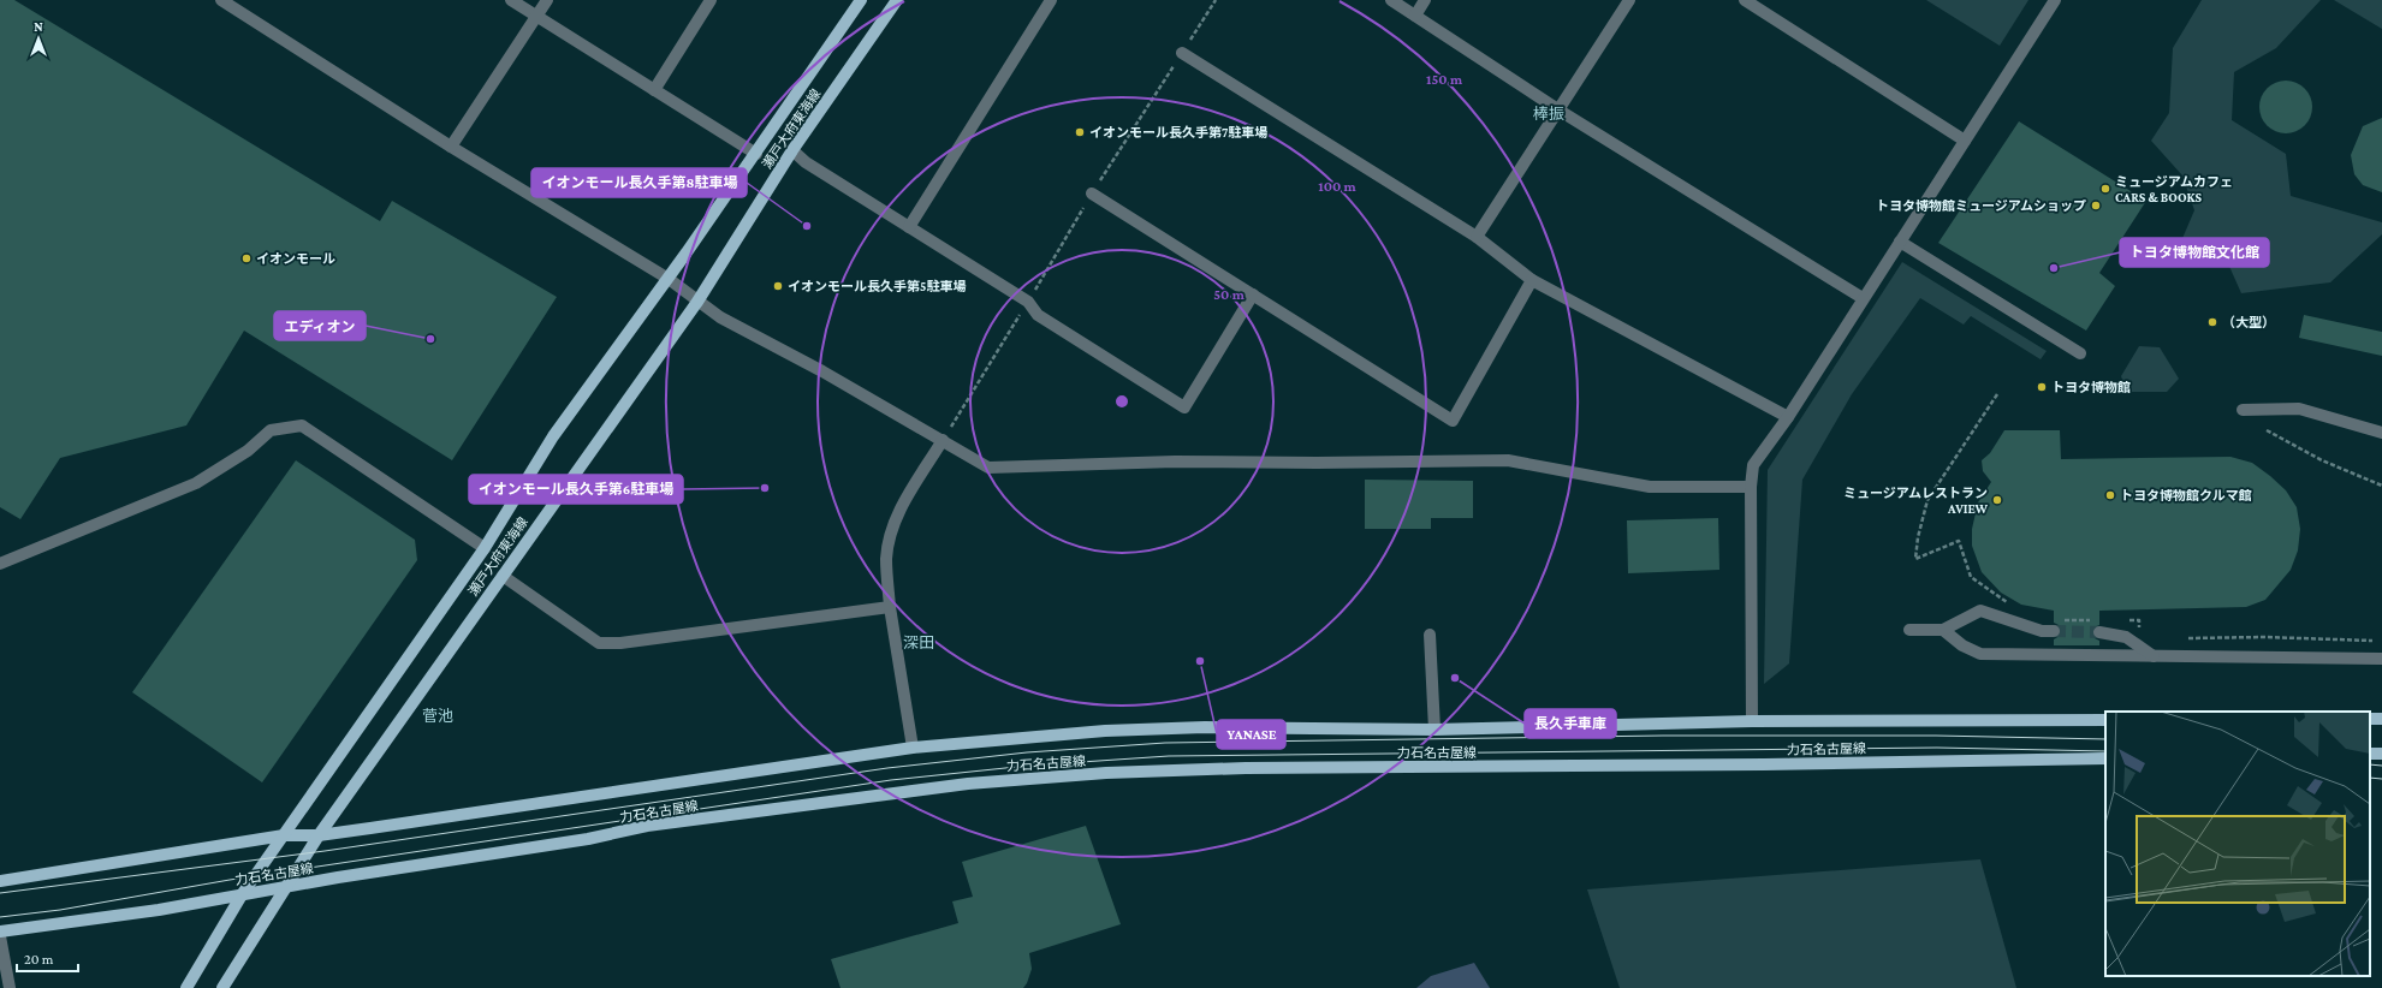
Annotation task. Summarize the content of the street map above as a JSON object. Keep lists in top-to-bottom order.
{
  "streets": {
    "main road": ["瀬戸大府東海線", "力石名古屋線"]
  },
  "crossings": [
    ["瀬戸大府東海線", "力石名古屋線"]
  ],
  "districts": ["棒振", "深田", "菅池"],
  "places": [
    "イオンモール長久手第7駐車場",
    "ミュージアムカフェ CARS & BOOKS",
    "トヨタ博物館ミュージアムショップ",
    "イオンモール長久手第8駐車場",
    "イオンモール",
    "トヨタ博物館文化館",
    "イオンモール長久手第5駐車場",
    "（大型）",
    "エディオン",
    "トヨタ博物館",
    "イオンモール長久手第6駐車場",
    "トヨタ博物館クルマ館",
    "ミュージアムレストラン AVIEW",
    "YANASE",
    "長久手車庫"
  ],
  "scale_bar": "20 m",
  "north": "top",
  "rings": ["150 m", "100 m", "50 m"]
}
